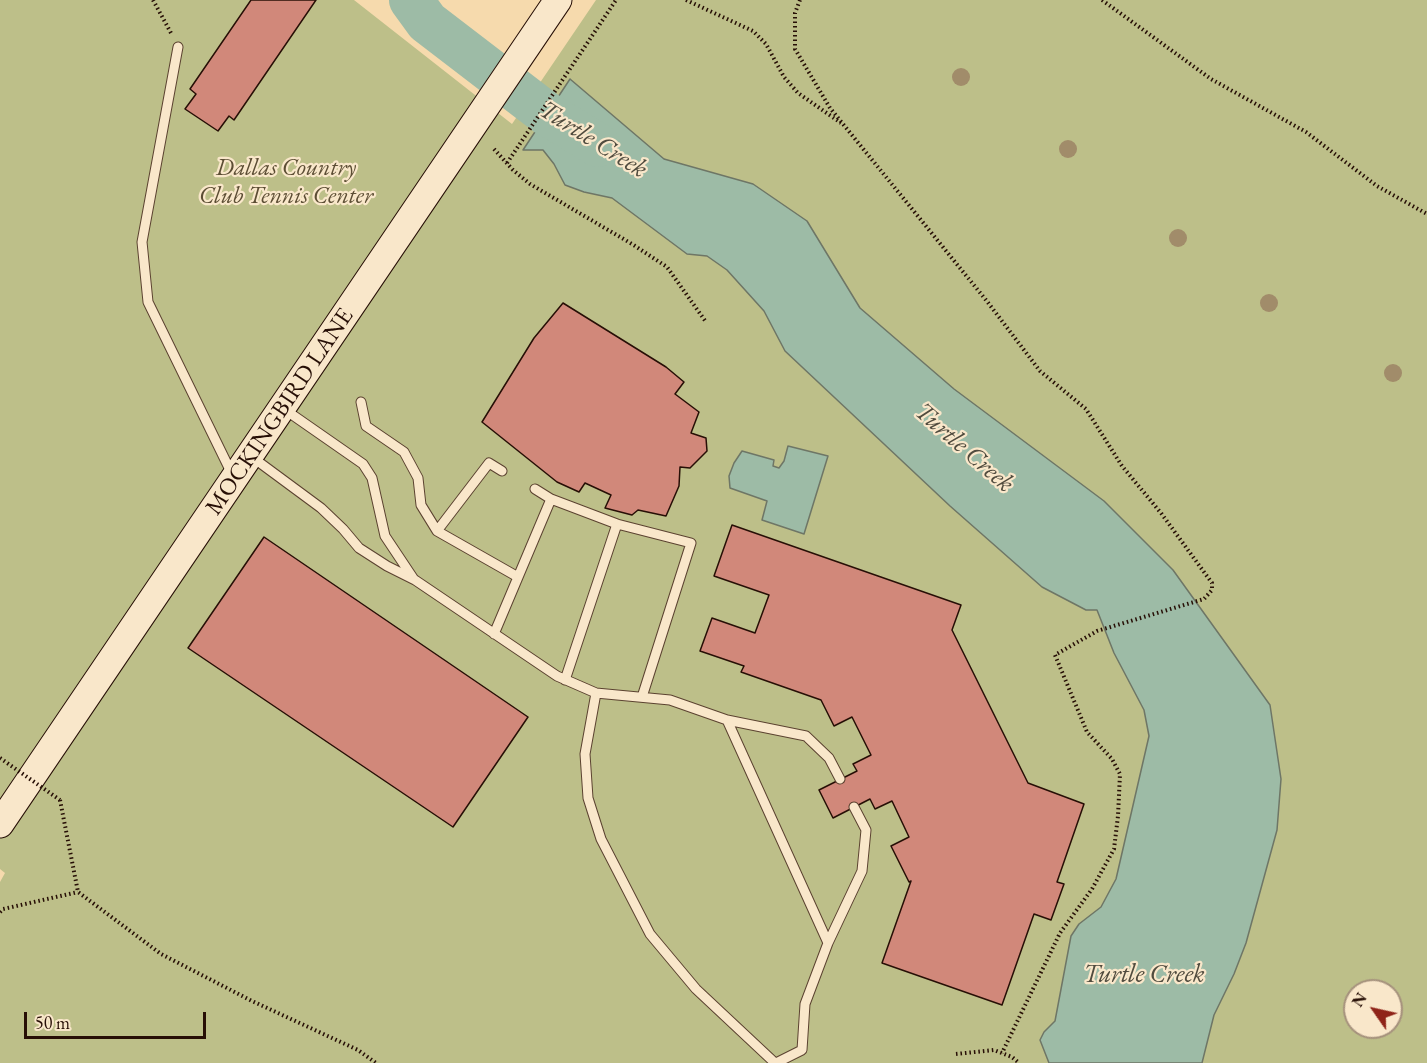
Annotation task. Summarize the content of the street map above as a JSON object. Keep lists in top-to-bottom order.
{
  "streets": {
    "main road": ["MOCKINGBIRD LANE"]
  },
  "water": ["Turtle Creek"],
  "parks": ["Dallas Country Club Tennis Center"],
  "scale_bar": "50 m",
  "north": "top left"
}
